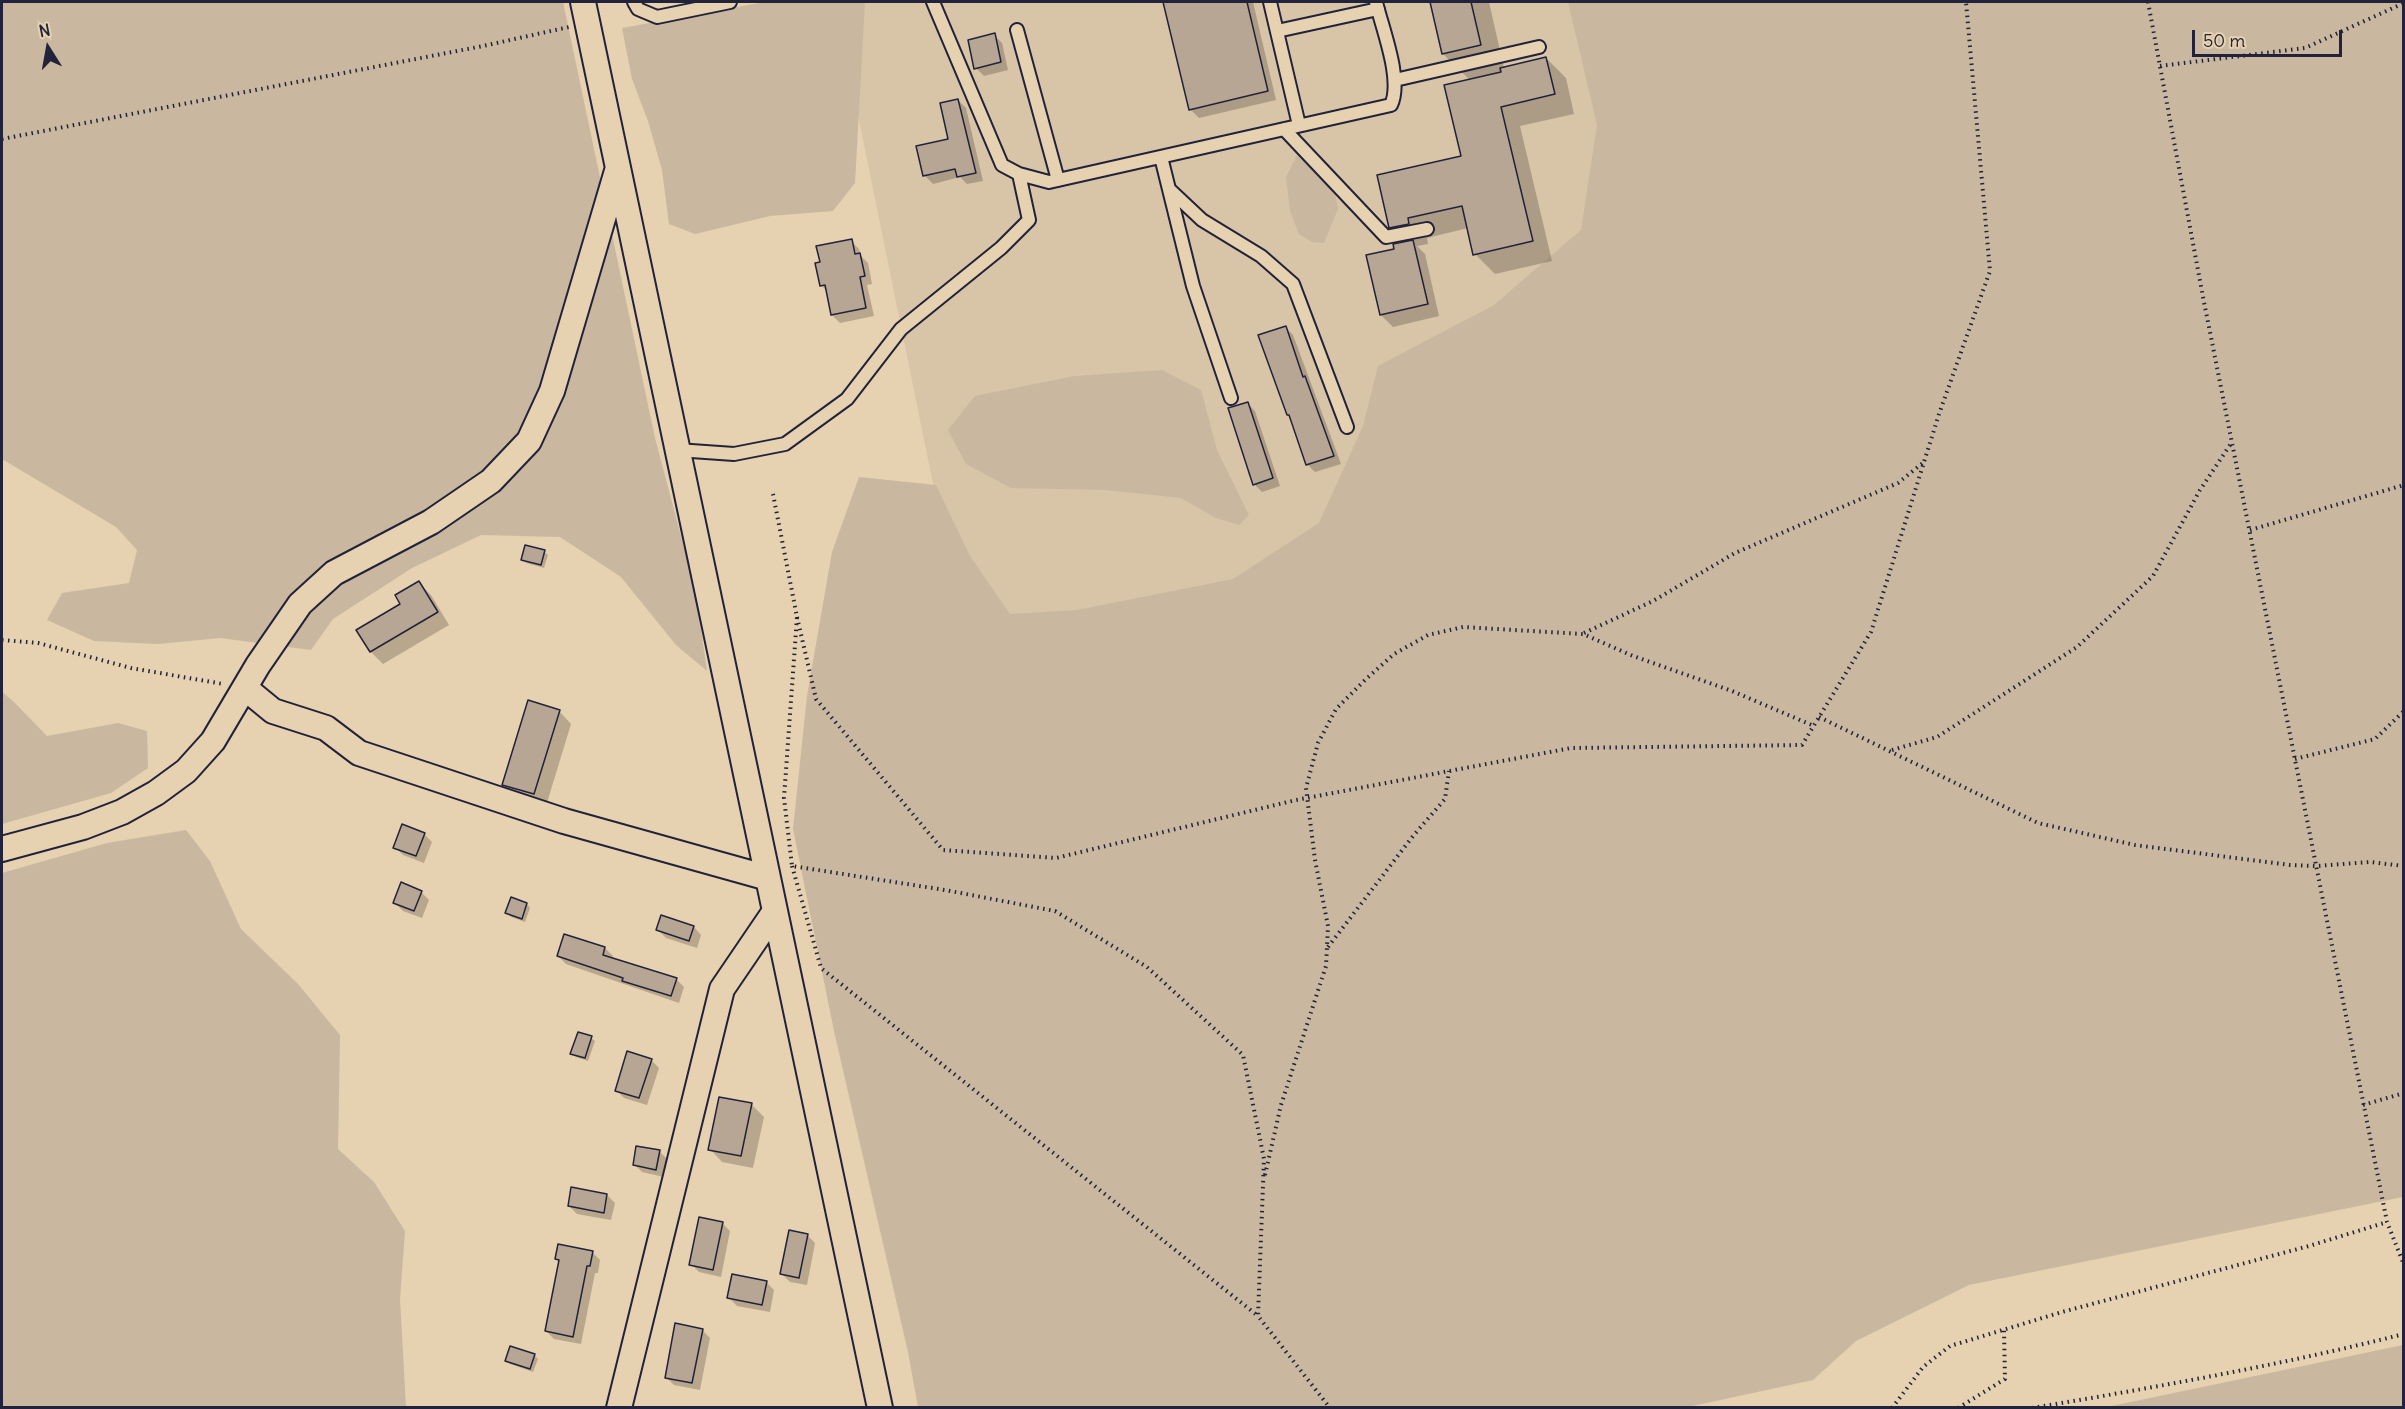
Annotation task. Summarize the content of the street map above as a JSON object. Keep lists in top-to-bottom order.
{
  "scale_bar": "50 m",
  "north": "top"
}
